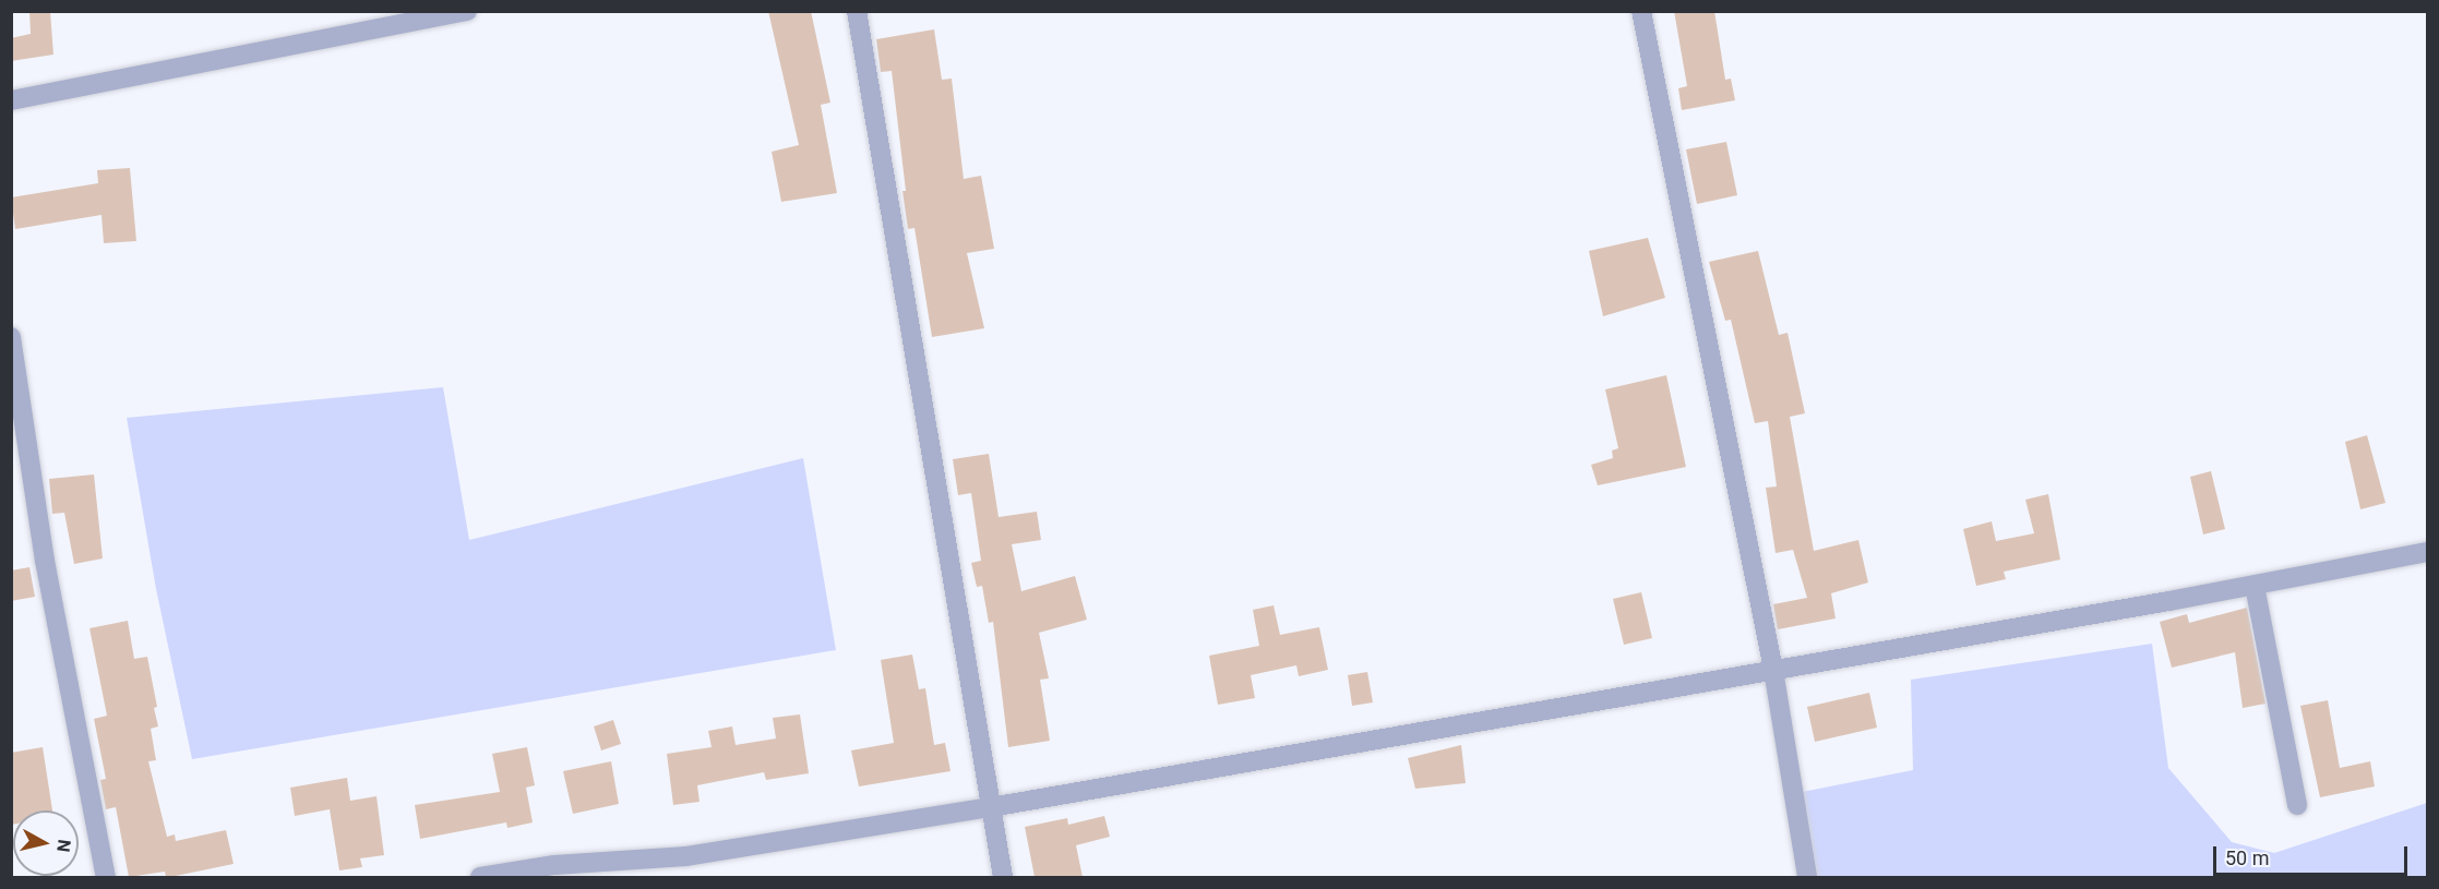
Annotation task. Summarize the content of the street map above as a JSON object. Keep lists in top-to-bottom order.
{
  "scale_bar": "50 m",
  "north": "right"
}
